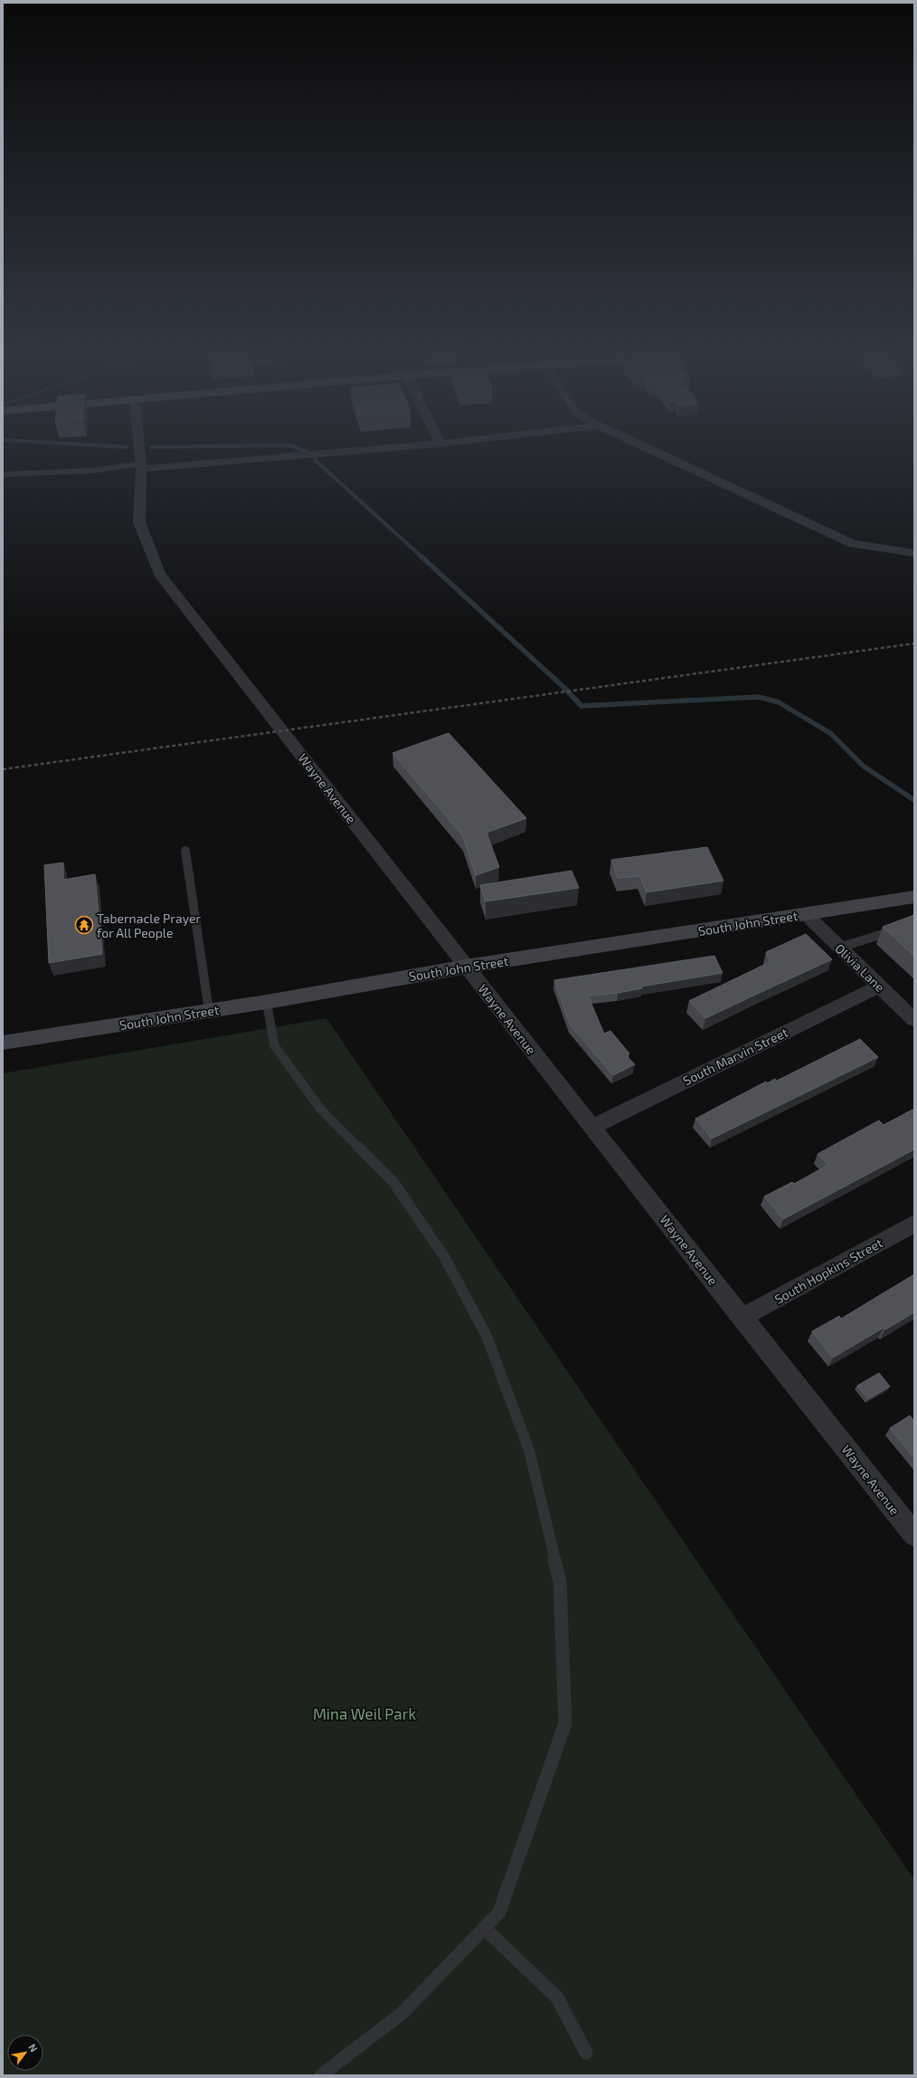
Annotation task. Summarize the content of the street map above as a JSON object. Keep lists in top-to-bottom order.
{
  "streets": {
    "street": [
      "Wayne Avenue",
      "South John Street",
      "Olivia Lane",
      "South Marvin Street",
      "South Hopkins Street"
    ]
  },
  "crossings": [
    ["Wayne Avenue", "South John Street"],
    ["Wayne Avenue", "South Marvin Street"],
    ["Wayne Avenue", "South Hopkins Street"],
    ["South John Street", "Olivia Lane"],
    ["Olivia Lane", "South Marvin Street"]
  ],
  "parks": ["Mina Weil Park"],
  "places": {
    "temple": ["Tabernacle Prayer for All People"]
  },
  "north": "top right"
}
